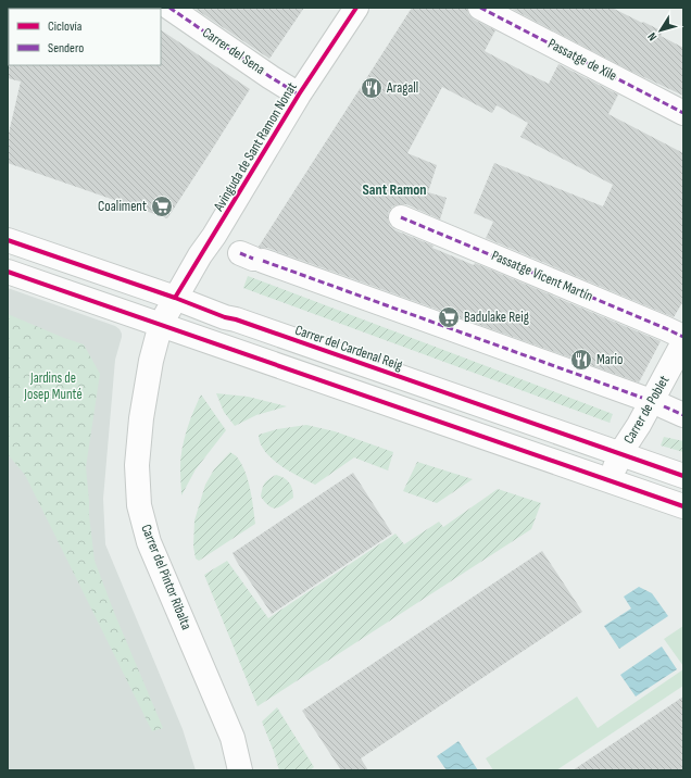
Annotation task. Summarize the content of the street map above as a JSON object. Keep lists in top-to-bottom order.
{
  "streets": {
    "street": [
      "Carrer del Sena",
      "Passatge de Xile",
      "Avinguda de Sant Ramon Nonat",
      "Passatge Vicent Martín",
      "Carrer del Cardenal Reig",
      "Carrer de Poblet",
      "Carrer del Pintor Ribalta"
    ]
  },
  "crossings": [
    ["Carrer del Sena", "Avinguda de Sant Ramon Nonat"],
    ["Avinguda de Sant Ramon Nonat", "Carrer del Cardenal Reig"],
    ["Avinguda de Sant Ramon Nonat", "Carrer del Pintor Ribalta"],
    ["Carrer del Cardenal Reig", "Carrer de Poblet"]
  ],
  "districts": ["Sant Ramon"],
  "parks": ["Jardins de Josep Munté"],
  "places": {
    "restaurant": ["Aragall", "Mario"],
    "supermarket": ["Coaliment", "Badulake Reig"]
  },
  "legend": ["Ciclovía", "Sendero"],
  "north": "bottom left"
}
